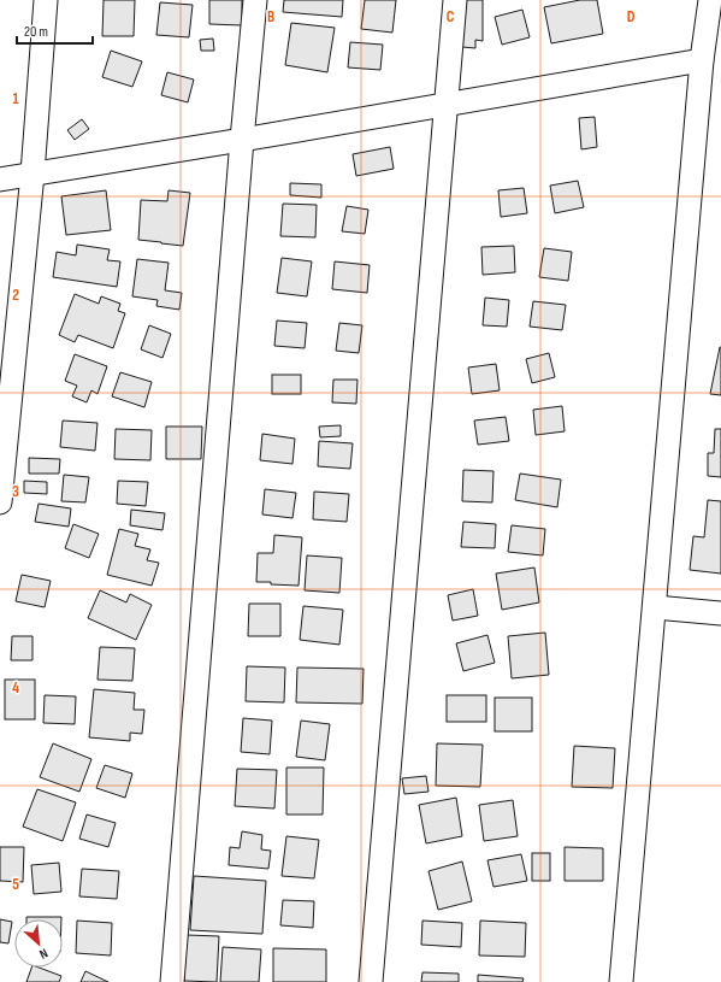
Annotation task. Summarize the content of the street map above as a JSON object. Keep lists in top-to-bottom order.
{
  "scale_bar": "20 m",
  "north": "bottom right",
  "grid": {
    "columns": ["B", "C", "D"],
    "rows": [
      "1",
      "2",
      "3",
      "4",
      "5"
    ]
  }
}
